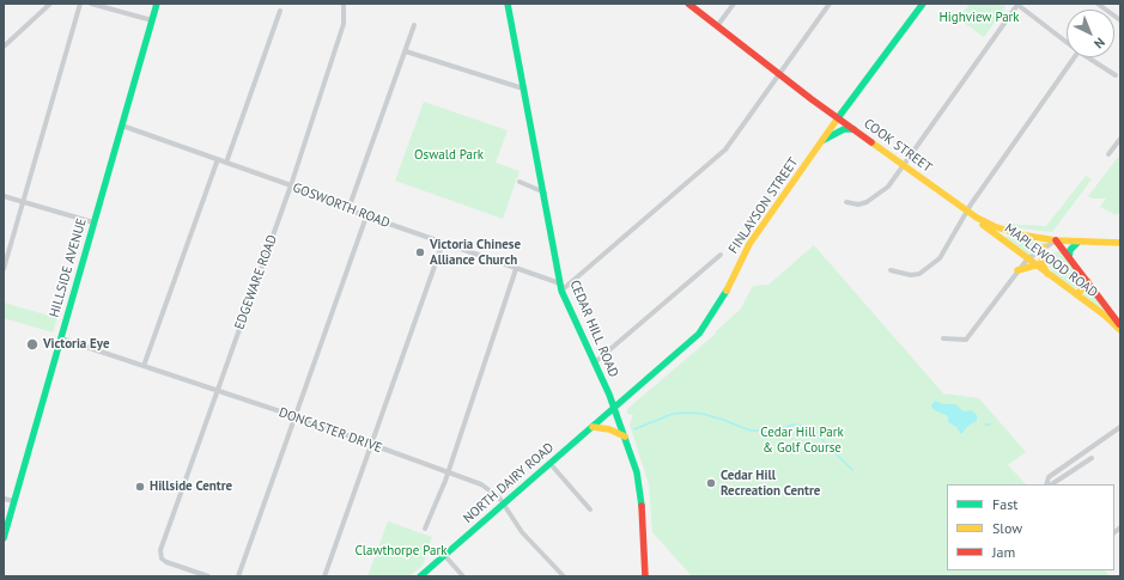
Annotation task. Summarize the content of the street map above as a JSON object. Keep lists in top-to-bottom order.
{
  "streets": {
    "street": [
      "COOK STREET",
      "GOSWORTH ROAD",
      "FINLAYSON STREET",
      "MAPLEWOOD ROAD",
      "HILLSIDE AVENUE",
      "EDGEWARE ROAD",
      "CEDAR HILL ROAD",
      "DONCASTER DRIVE",
      "NORTH DAIRY ROAD"
    ]
  },
  "crossings": [
    ["COOK STREET", "FINLAYSON STREET"],
    ["COOK STREET", "MAPLEWOOD ROAD"],
    ["GOSWORTH ROAD", "HILLSIDE AVENUE"],
    ["GOSWORTH ROAD", "EDGEWARE ROAD"],
    ["GOSWORTH ROAD", "CEDAR HILL ROAD"],
    ["FINLAYSON STREET", "CEDAR HILL ROAD"],
    ["FINLAYSON STREET", "NORTH DAIRY ROAD"],
    ["HILLSIDE AVENUE", "DONCASTER DRIVE"],
    ["EDGEWARE ROAD", "DONCASTER DRIVE"],
    ["CEDAR HILL ROAD", "NORTH DAIRY ROAD"],
    ["DONCASTER DRIVE", "NORTH DAIRY ROAD"]
  ],
  "parks": [
    "Highview Park",
    "Oswald Park",
    "Cedar Hill Park & Golf Course",
    "Clawthorpe Park"
  ],
  "places": [
    "Victoria Chinese Alliance Church",
    "Victoria Eye",
    "Cedar Hill Recreation Centre",
    "Hillside Centre"
  ],
  "legend": ["Fast", "Slow", "Jam"],
  "north": "bottom right"
}
